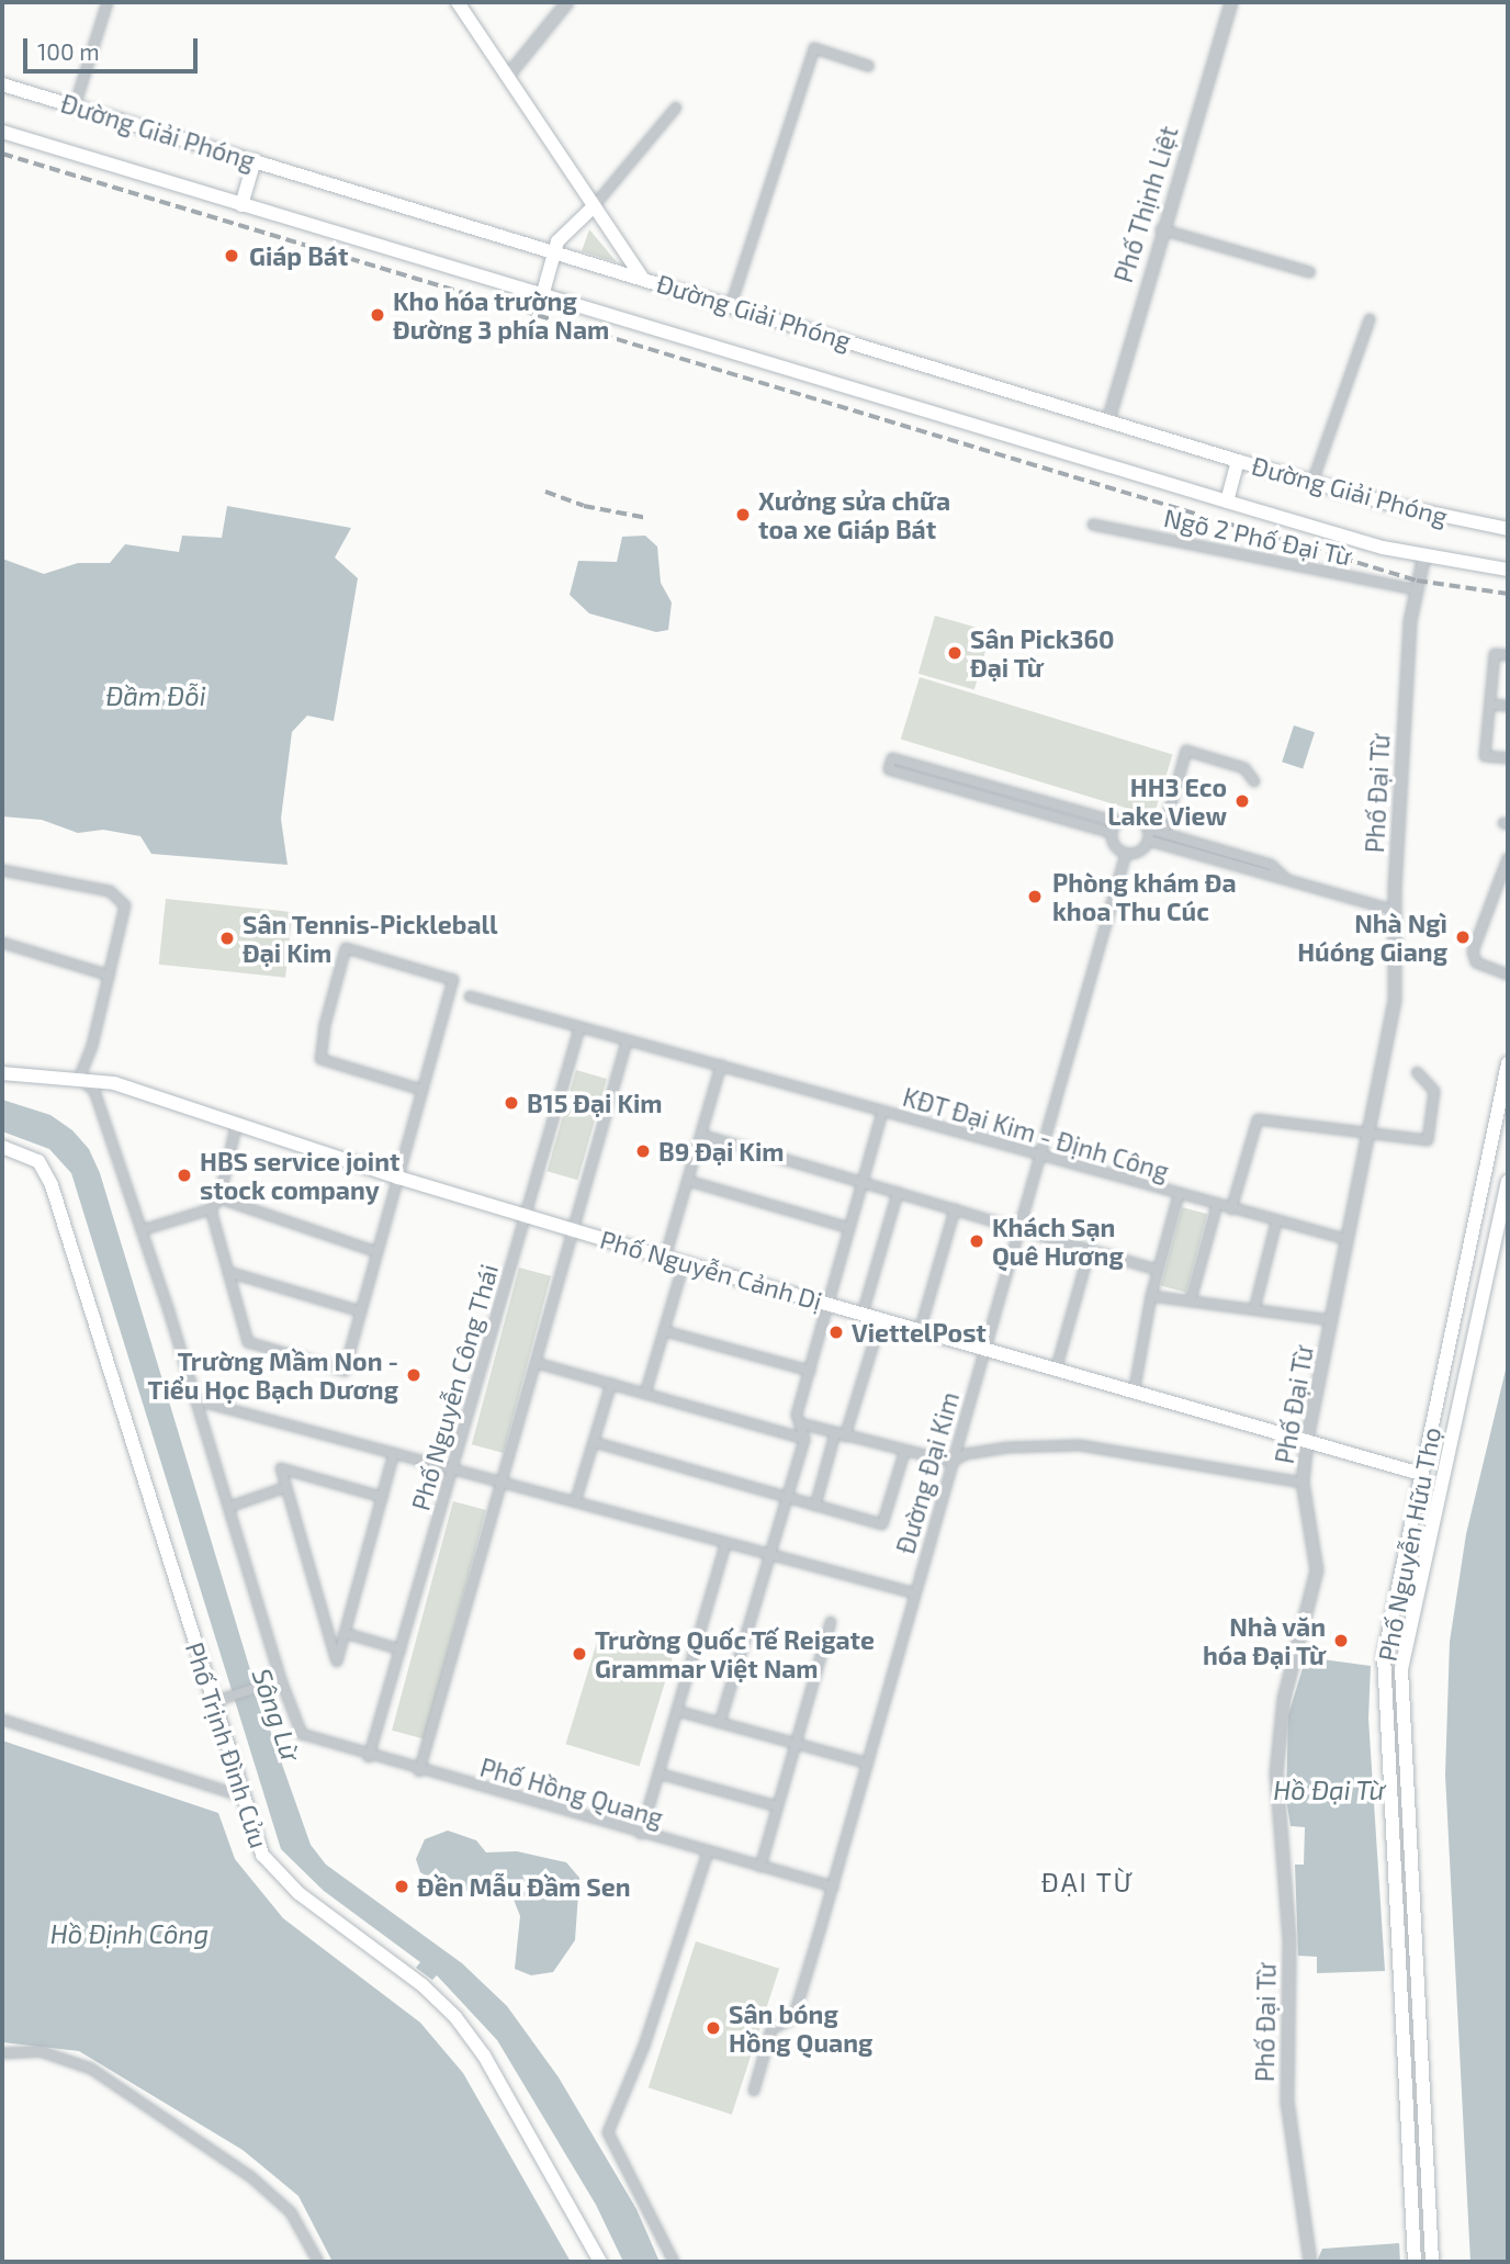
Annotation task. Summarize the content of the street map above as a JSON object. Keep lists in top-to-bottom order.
{
  "streets": {
    "main road": [
      "Đường Giải Phóng",
      "Phố Nguyễn Cảnh Dị",
      "Phố Nguyễn Hữu Thọ",
      "Phố Trịnh Đình Cửu"
    ],
    "street": [
      "Phố Thịnh Liệt",
      "Ngõ 2 Phố Đại Từ",
      "Phố Đại Từ",
      "KĐT Đại Kim - Định Công",
      "Phố Nguyễn Công Thái",
      "Đường Đại Kim",
      "Phố Hồng Quang"
    ]
  },
  "crossings": [
    ["Đường Giải Phóng", "Phố Thịnh Liệt"],
    ["Đường Giải Phóng", "Phố Đại Từ"],
    ["Ngõ 2 Phố Đại Từ", "Phố Đại Từ"],
    ["Phố Đại Từ", "KĐT Đại Kim - Định Công"],
    ["Phố Đại Từ", "Phố Nguyễn Cảnh Dị"],
    ["KĐT Đại Kim - Định Công", "Phố Nguyễn Cảnh Dị"],
    ["KĐT Đại Kim - Định Công", "Phố Nguyễn Công Thái"],
    ["KĐT Đại Kim - Định Công", "Đường Đại Kim"],
    ["Phố Nguyễn Cảnh Dị", "Phố Nguyễn Công Thái"],
    ["Phố Nguyễn Cảnh Dị", "Đường Đại Kim"],
    ["Phố Nguyễn Cảnh Dị", "Phố Nguyễn Hữu Thọ"],
    ["Phố Nguyễn Công Thái", "Phố Hồng Quang"],
    ["Đường Đại Kim", "Phố Hồng Quang"]
  ],
  "districts": ["ĐẠI TỪ"],
  "water": [
    "Đầm Đỗi",
    "Sông Lừ",
    "Hồ Đại Từ",
    "Hồ Định Công"
  ],
  "places": [
    "Giáp Bát",
    "Kho hóa trường Đường 3 phía Nam",
    "Xưởng sửa chữa toa xe Giáp Bát",
    "Sân Pick360 Đại Từ",
    "HH3 Eco Lake View",
    "Phòng khám Đa khoa Thu Cúc",
    "Nhà Ngì Húóng Giang",
    "Sân Tennis-Pickleball Đại Kim",
    "B15 Đại Kim",
    "B9 Đại Kim",
    "HBS service joint stock company",
    "Khách Sạn Quê Hương",
    "ViettelPost",
    "Trường Mầm Non - Tiểu Học Bạch Dương",
    "Nhà văn hóa Đại Từ",
    "Trường Quốc Tế Reigate Grammar Việt Nam",
    "Đền Mẫu Đầm Sen",
    "Sân bóng Hồng Quang"
  ],
  "scale_bar": "100 m"
}
